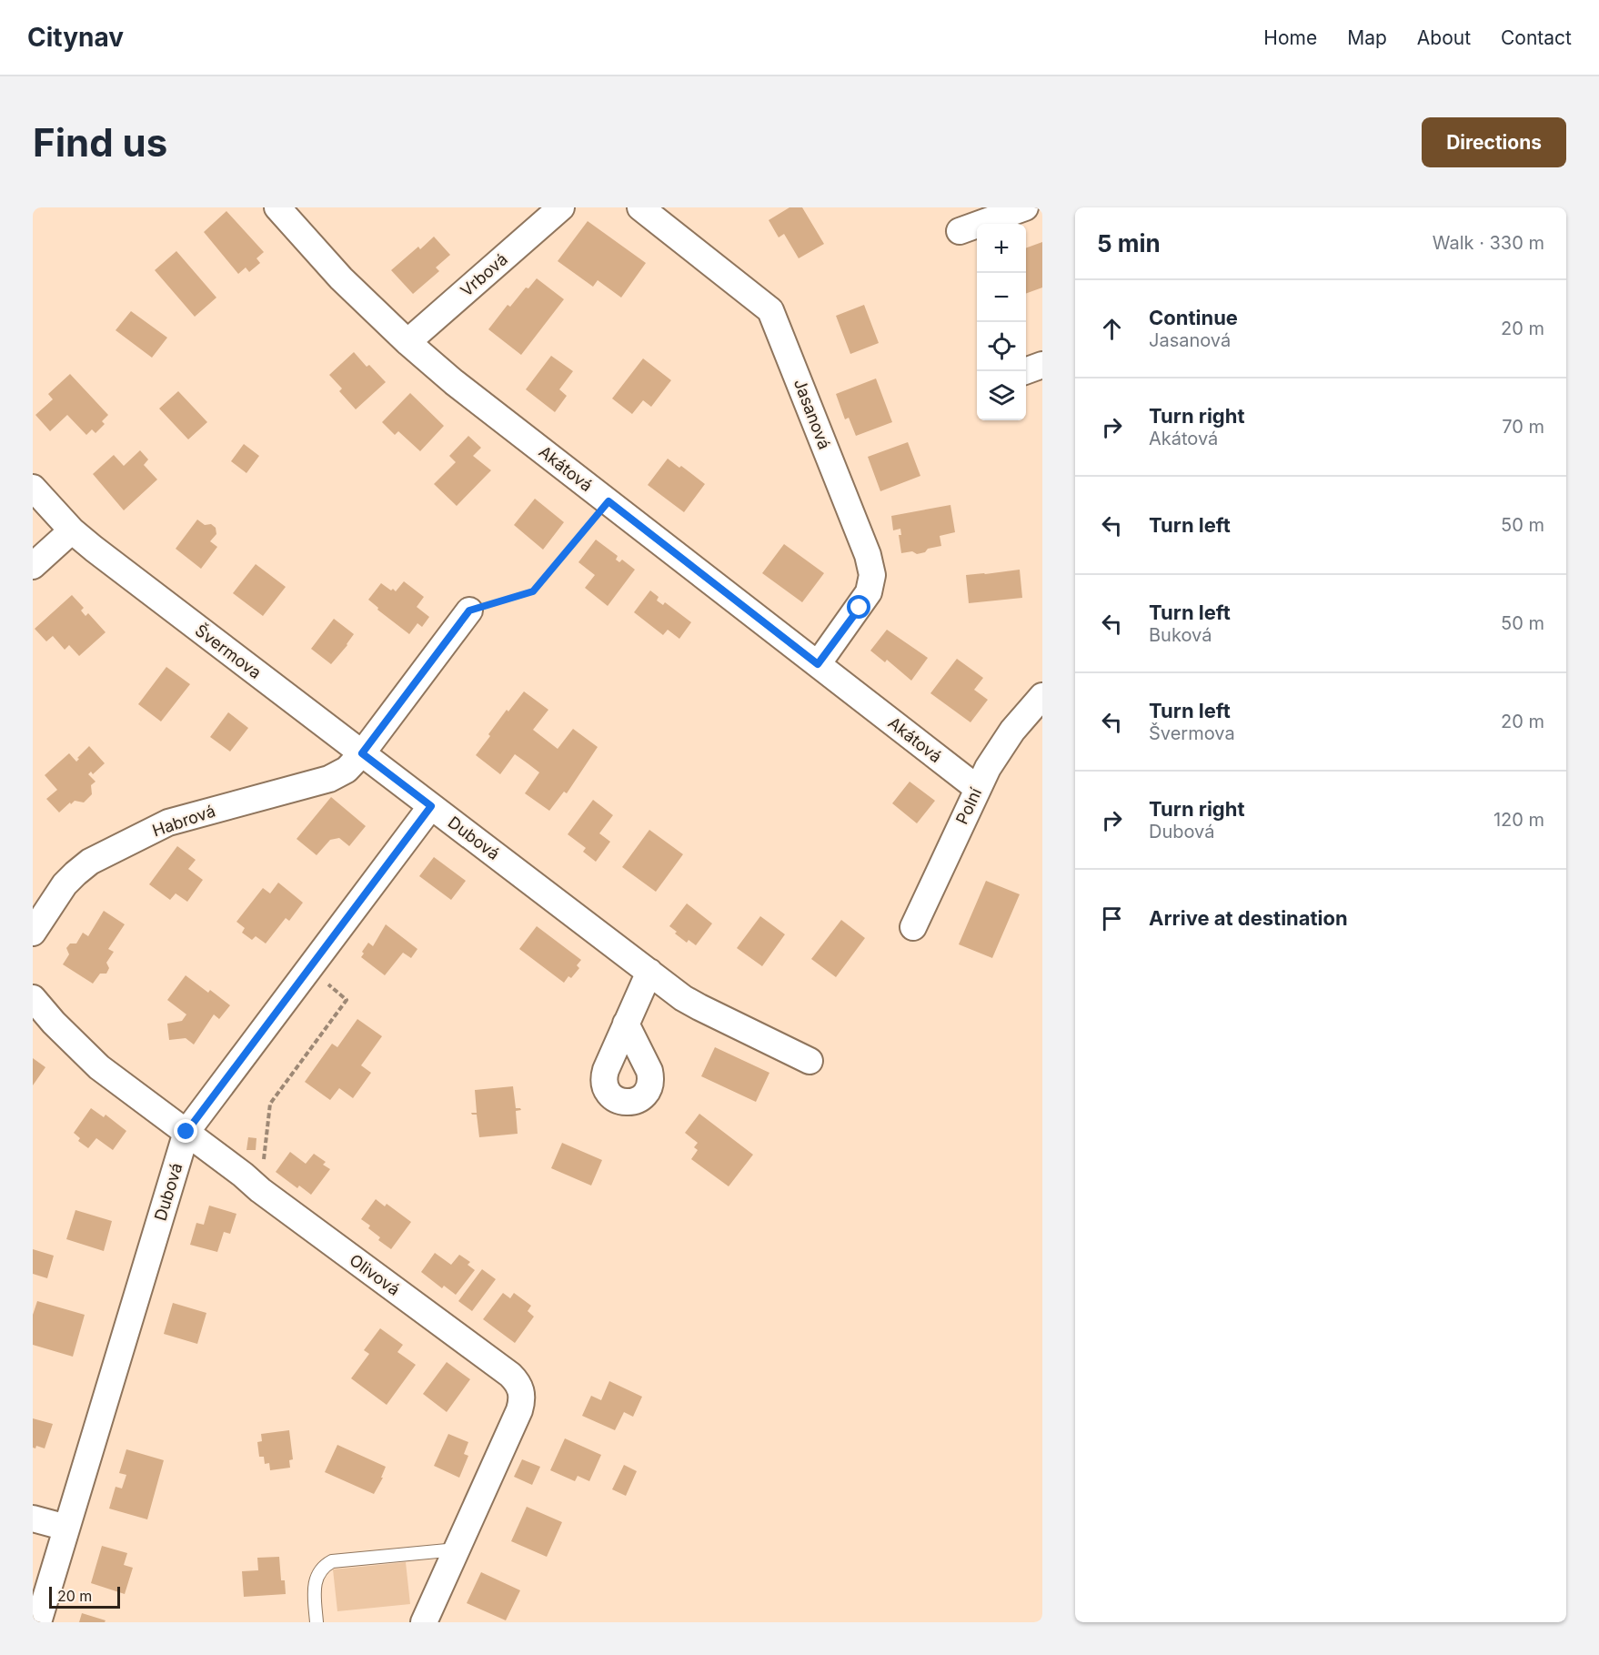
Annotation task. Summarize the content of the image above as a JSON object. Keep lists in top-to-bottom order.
{
  "streets": {
    "street": [
      "Vrbová",
      "Jasanová",
      "Akátová",
      "Švermova",
      "Polní",
      "Habrová",
      "Dubová",
      "Olivová"
    ]
  },
  "crossings": [
    ["Vrbová", "Akátová"],
    ["Jasanová", "Akátová"],
    ["Akátová", "Polní"],
    ["Švermova", "Habrová"],
    ["Švermova", "Dubová"],
    ["Dubová", "Olivová"]
  ],
  "scale_bar": "20 m",
  "page": {
    "header": "Citynav",
    "nav": [
      "Home",
      "Map",
      "About",
      "Contact"
    ],
    "buttons": "Directions",
    "title": "Find us",
    "heading": ["5 min", "Walk · 330 m"],
    "map_buttons": ["+", "−"],
    "list": [
      ["Continue", "Jasanová", "20 m"],
      ["Turn right", "Akátová", "70 m"],
      ["Turn left", "50 m"],
      ["Turn left", "Buková", "50 m"],
      ["Turn left", "Švermova", "20 m"],
      ["Turn right", "Dubová", "120 m"],
      "Arrive at destination"
    ],
    "scale": "20 m"
  }
}
